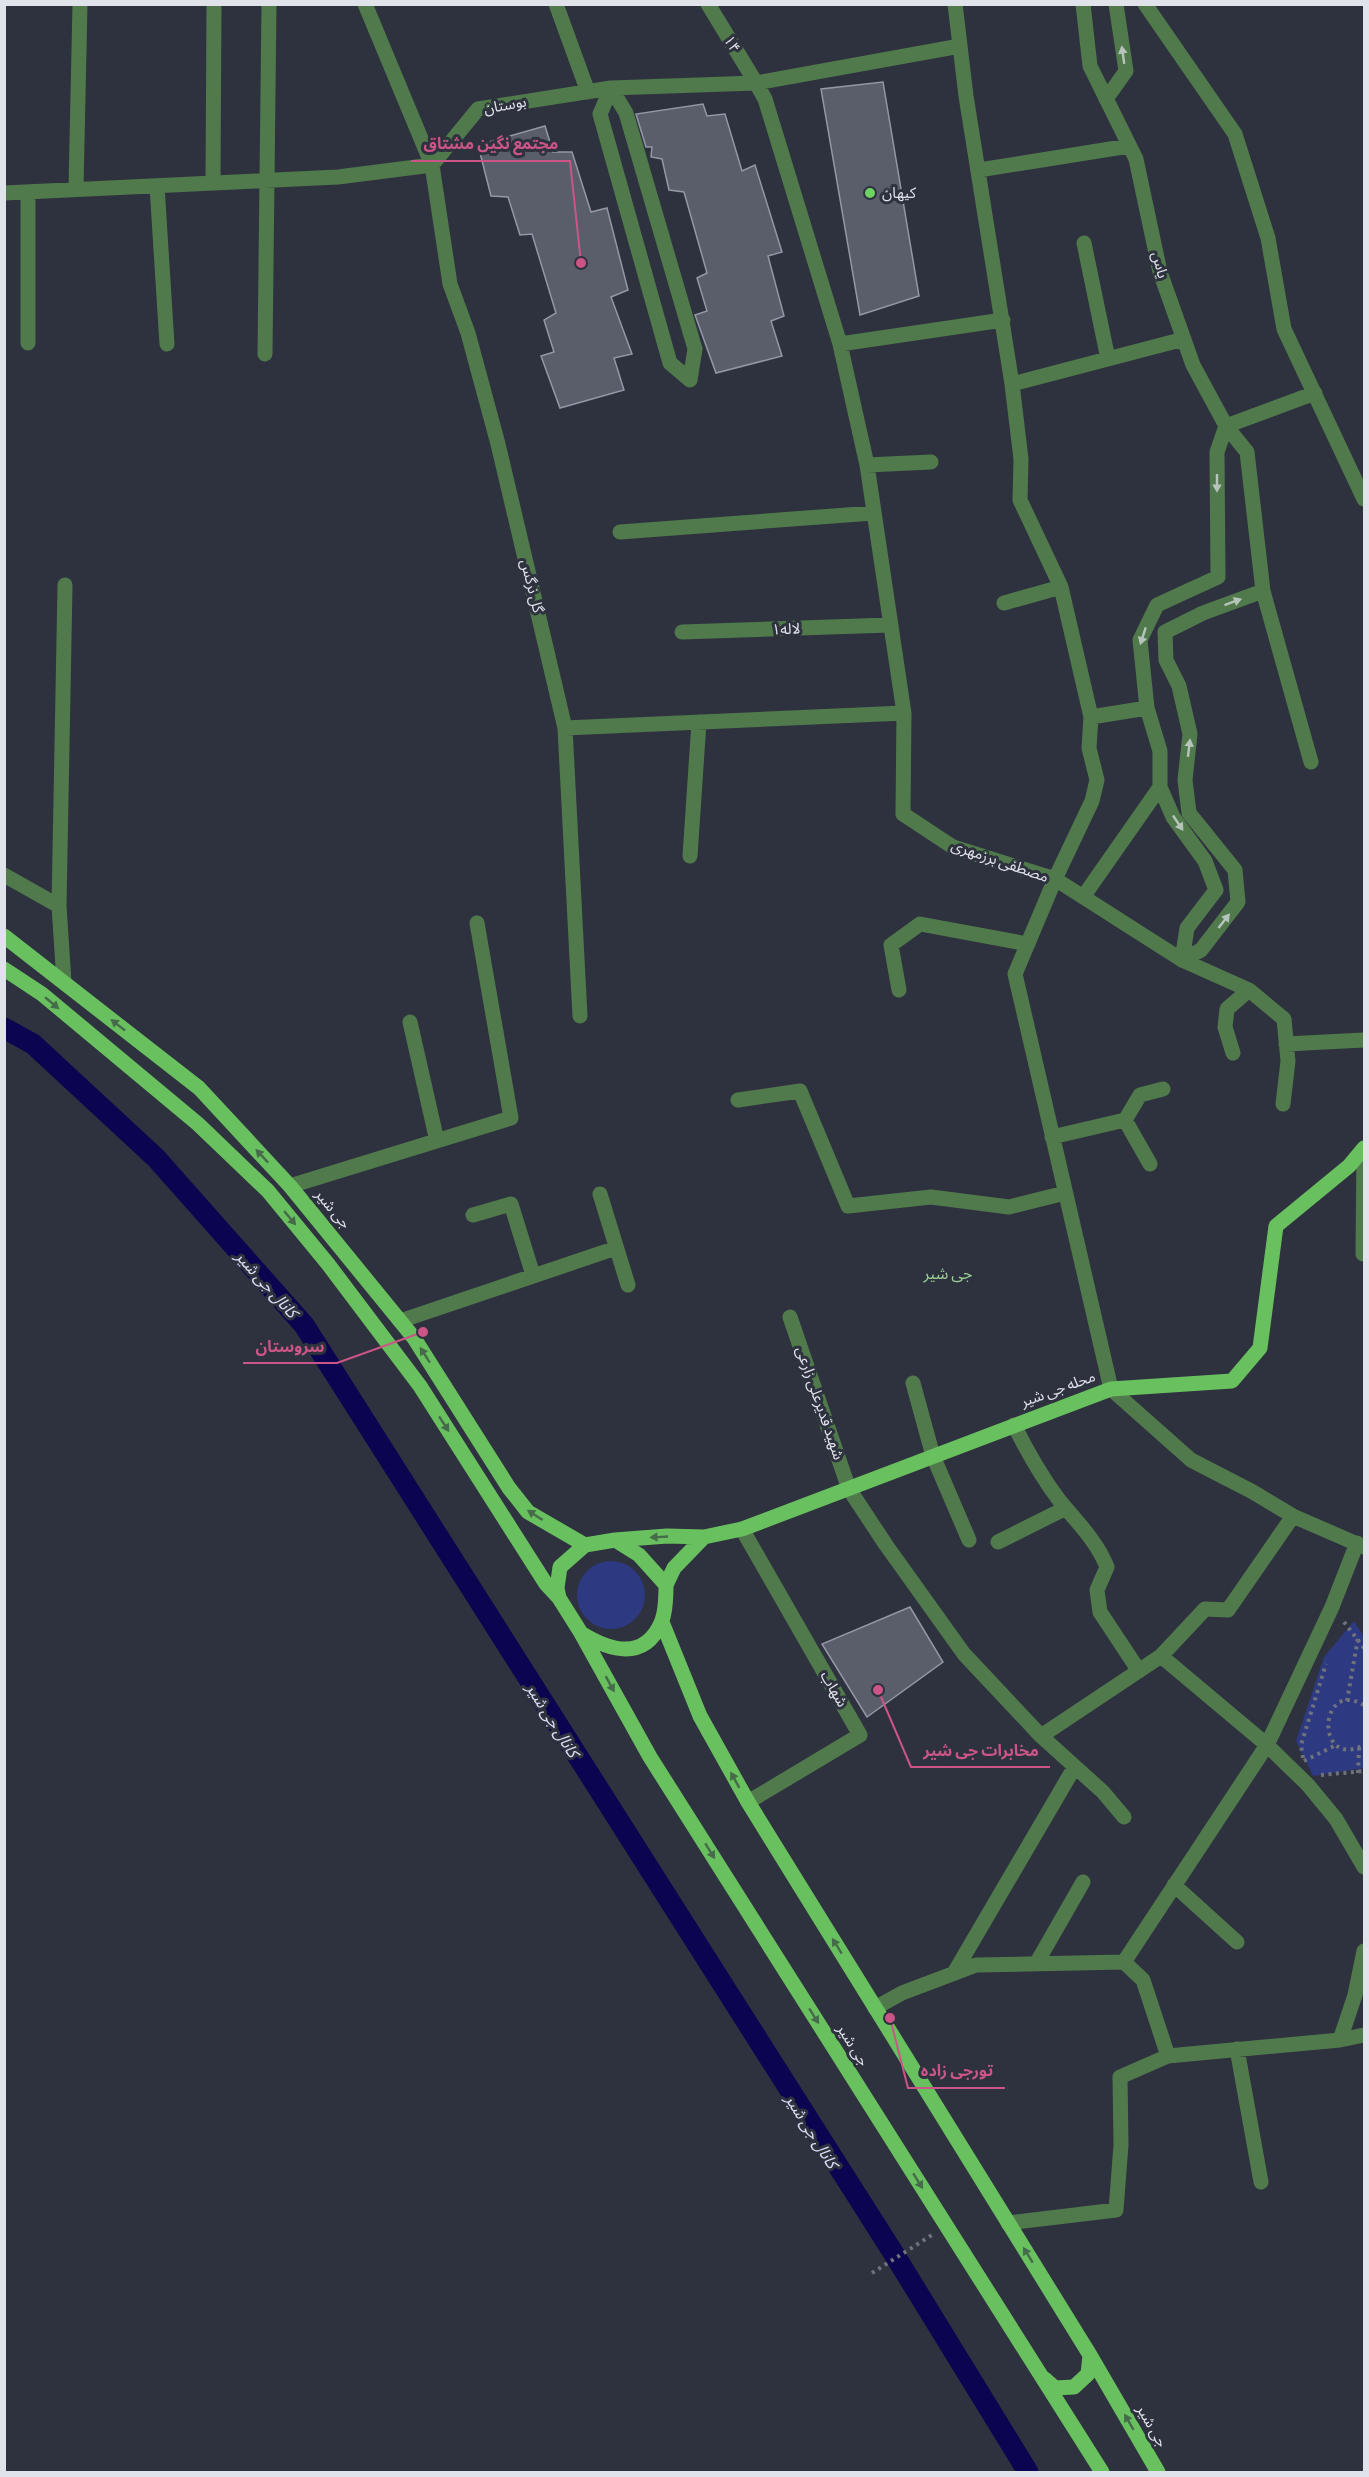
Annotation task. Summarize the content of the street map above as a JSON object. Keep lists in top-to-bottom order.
{
  "streets": {
    "main road": ["جی شیر", "محله جی شیر"],
    "street": [
      "۱۴",
      "بوستان",
      "یاس",
      "گل نرگس",
      "لاله۱",
      "مصطفی برزمهری",
      "شهید قدیرعلی زارعی",
      "شهاب"
    ]
  },
  "crossings": [
    ["۱۴", "بوستان"],
    ["بوستان", "گل نرگس"],
    ["لاله۱", "مصطفی برزمهری"],
    ["مصطفی برزمهری", "محله جی شیر"],
    ["جی شیر", "محله جی شیر"],
    ["جی شیر", "شهاب"],
    ["محله جی شیر", "شهید قدیرعلی زارعی"],
    ["محله جی شیر", "شهاب"]
  ],
  "districts": ["جی شیر"],
  "water": ["کانال جی شیر"],
  "places": [
    "کیهان",
    "مجتمع نگین مشتاق",
    "سروستان",
    "مخابرات جی شیر",
    "تورجی زاده"
  ]
}
